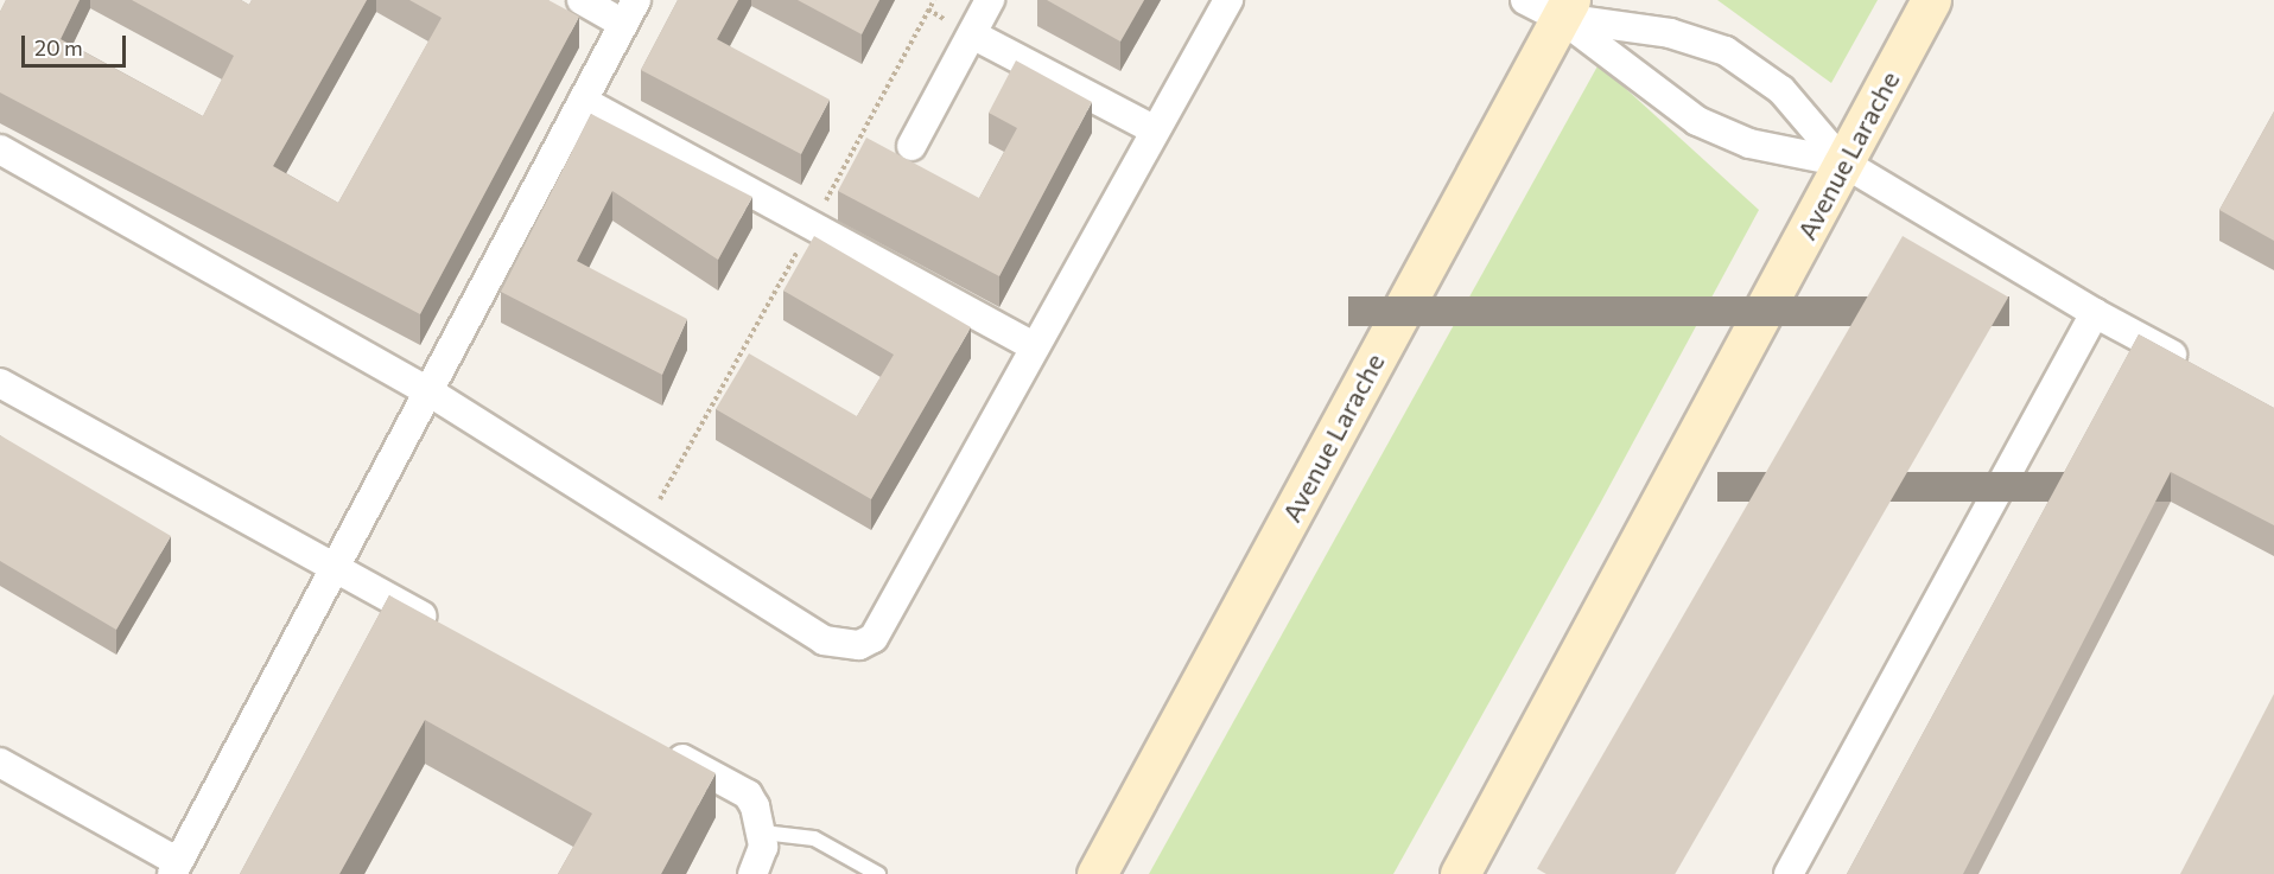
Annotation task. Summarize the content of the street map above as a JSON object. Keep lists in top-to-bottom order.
{
  "streets": {
    "main road": ["Avenue Larache"]
  },
  "scale_bar": "20 m"
}
